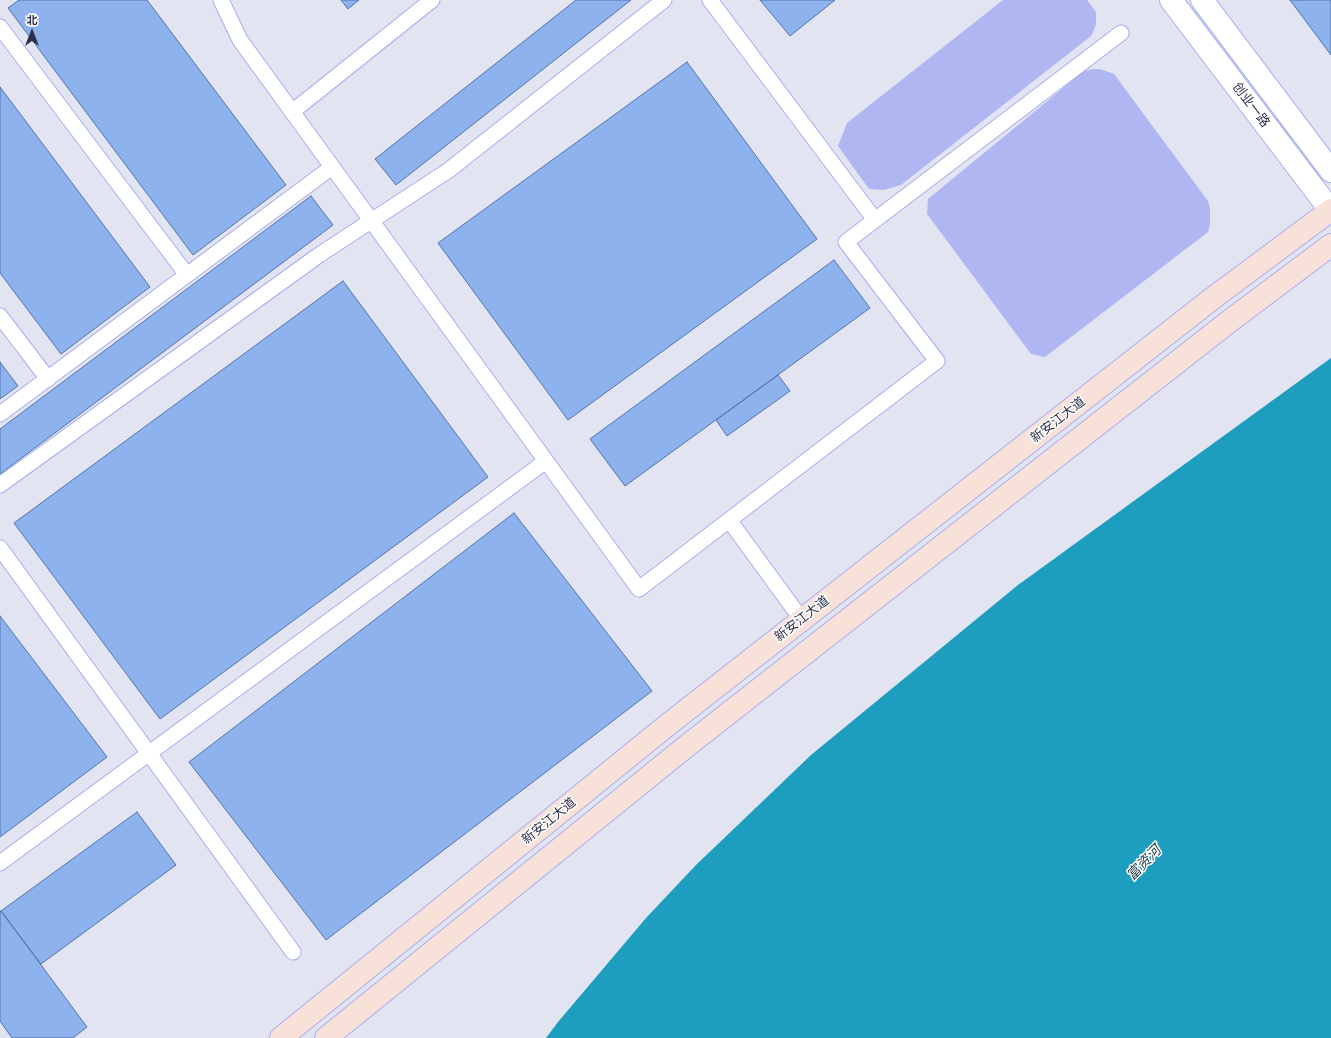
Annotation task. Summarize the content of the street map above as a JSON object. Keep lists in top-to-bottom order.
{
  "streets": {
    "main road": ["新安江大道"],
    "street": ["创业一路"]
  },
  "crossings": [
    ["创业一路", "新安江大道"]
  ],
  "water": ["富资河"],
  "north": "top"
}
